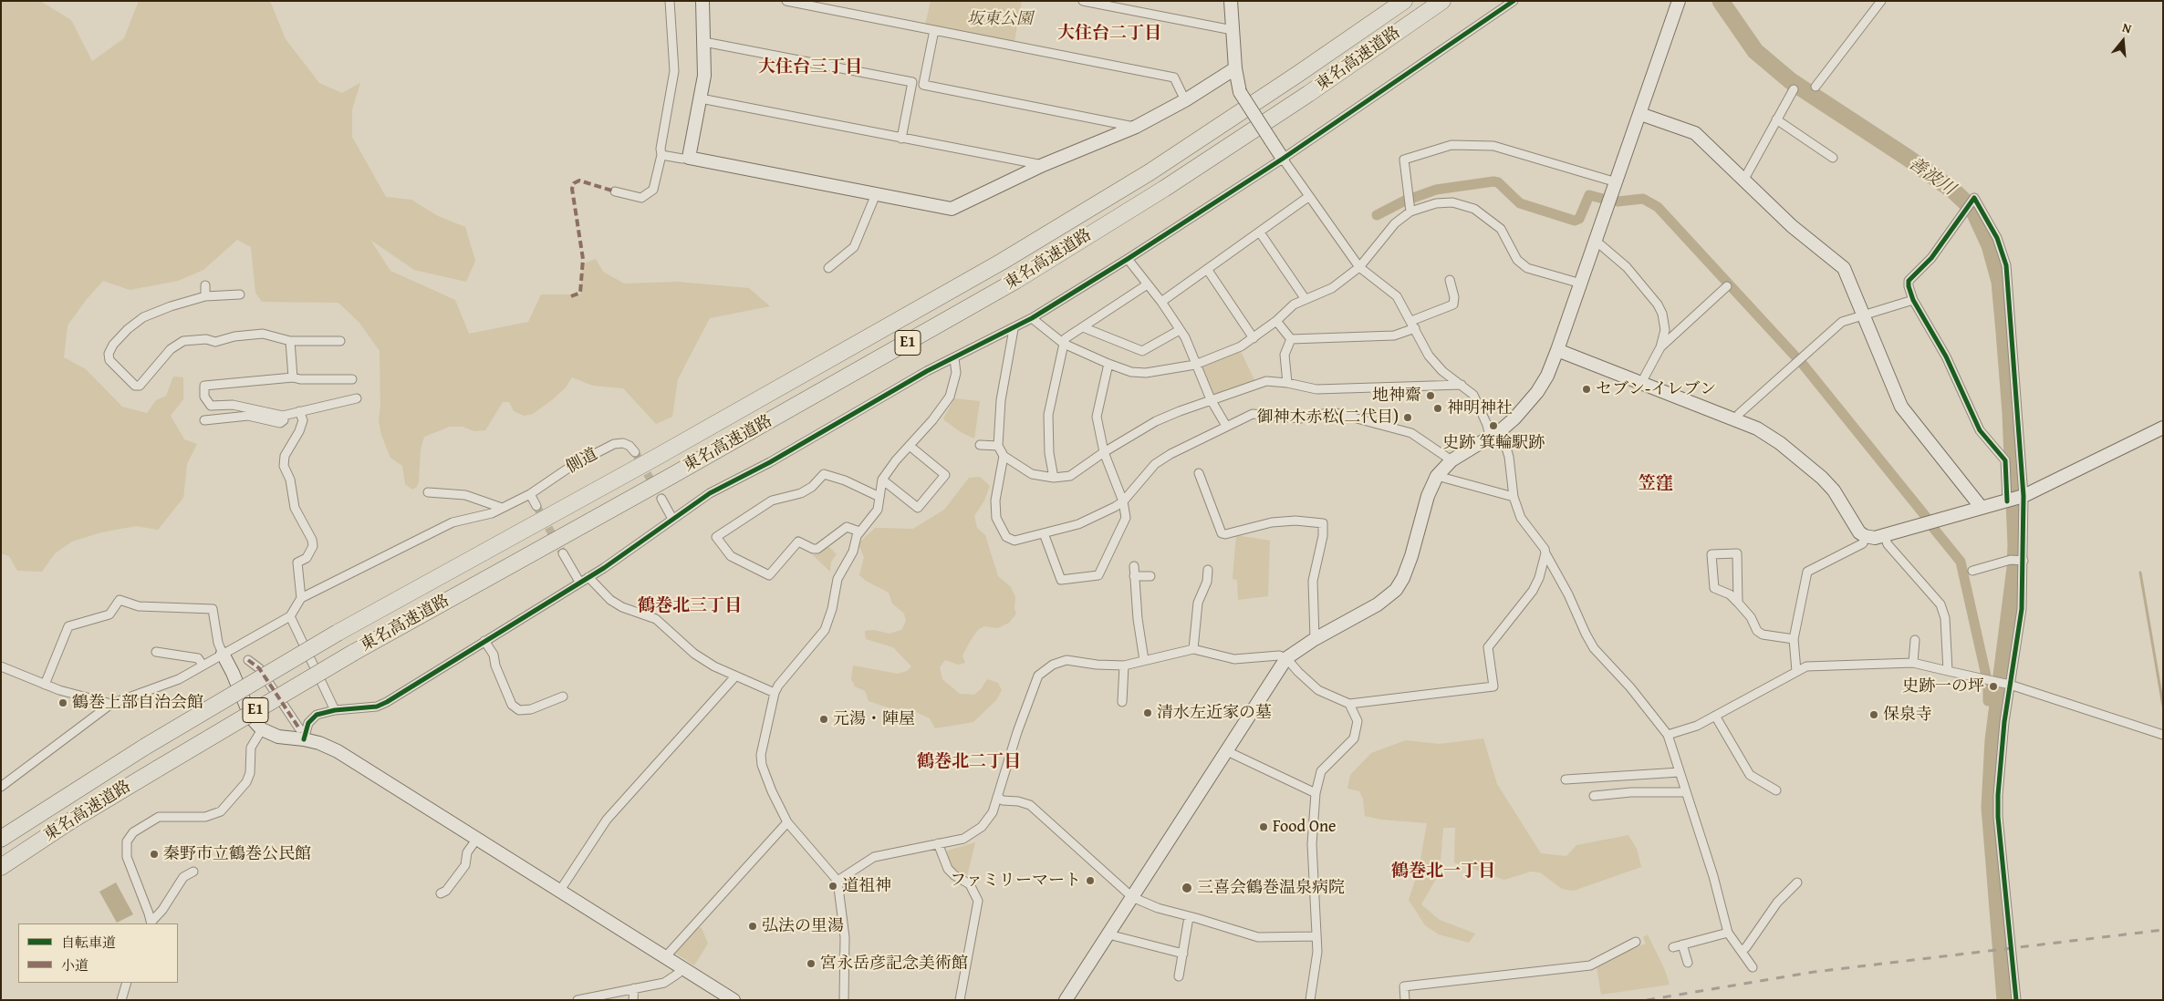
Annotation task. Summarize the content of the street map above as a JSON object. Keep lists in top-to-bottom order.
{
  "streets": {
    "highway": ["東名高速道路", "E1"],
    "street": ["側道"]
  },
  "districts": [
    "大住台二丁目",
    "大住台三丁目",
    "笠窪",
    "鶴巻北三丁目",
    "鶴巻北二丁目",
    "鶴巻北一丁目"
  ],
  "water": ["善波川"],
  "parks": ["坂東公園"],
  "places": [
    "セブン-イレブン",
    "地神齋",
    "神明神社",
    "御神木赤松(二代目)",
    "史跡 箕輪駅跡",
    "史跡一の坪",
    "鶴巻上部自治会館",
    "清水左近家の墓",
    "保泉寺",
    "元湯・陣屋",
    "Food One",
    "秦野市立鶴巻公民館",
    "ファミリーマート",
    "道祖神",
    "三喜会鶴巻温泉病院",
    "弘法の里湯",
    "宮永岳彦記念美術館"
  ],
  "legend": ["自転車道", "小道"],
  "north": "top"
}
